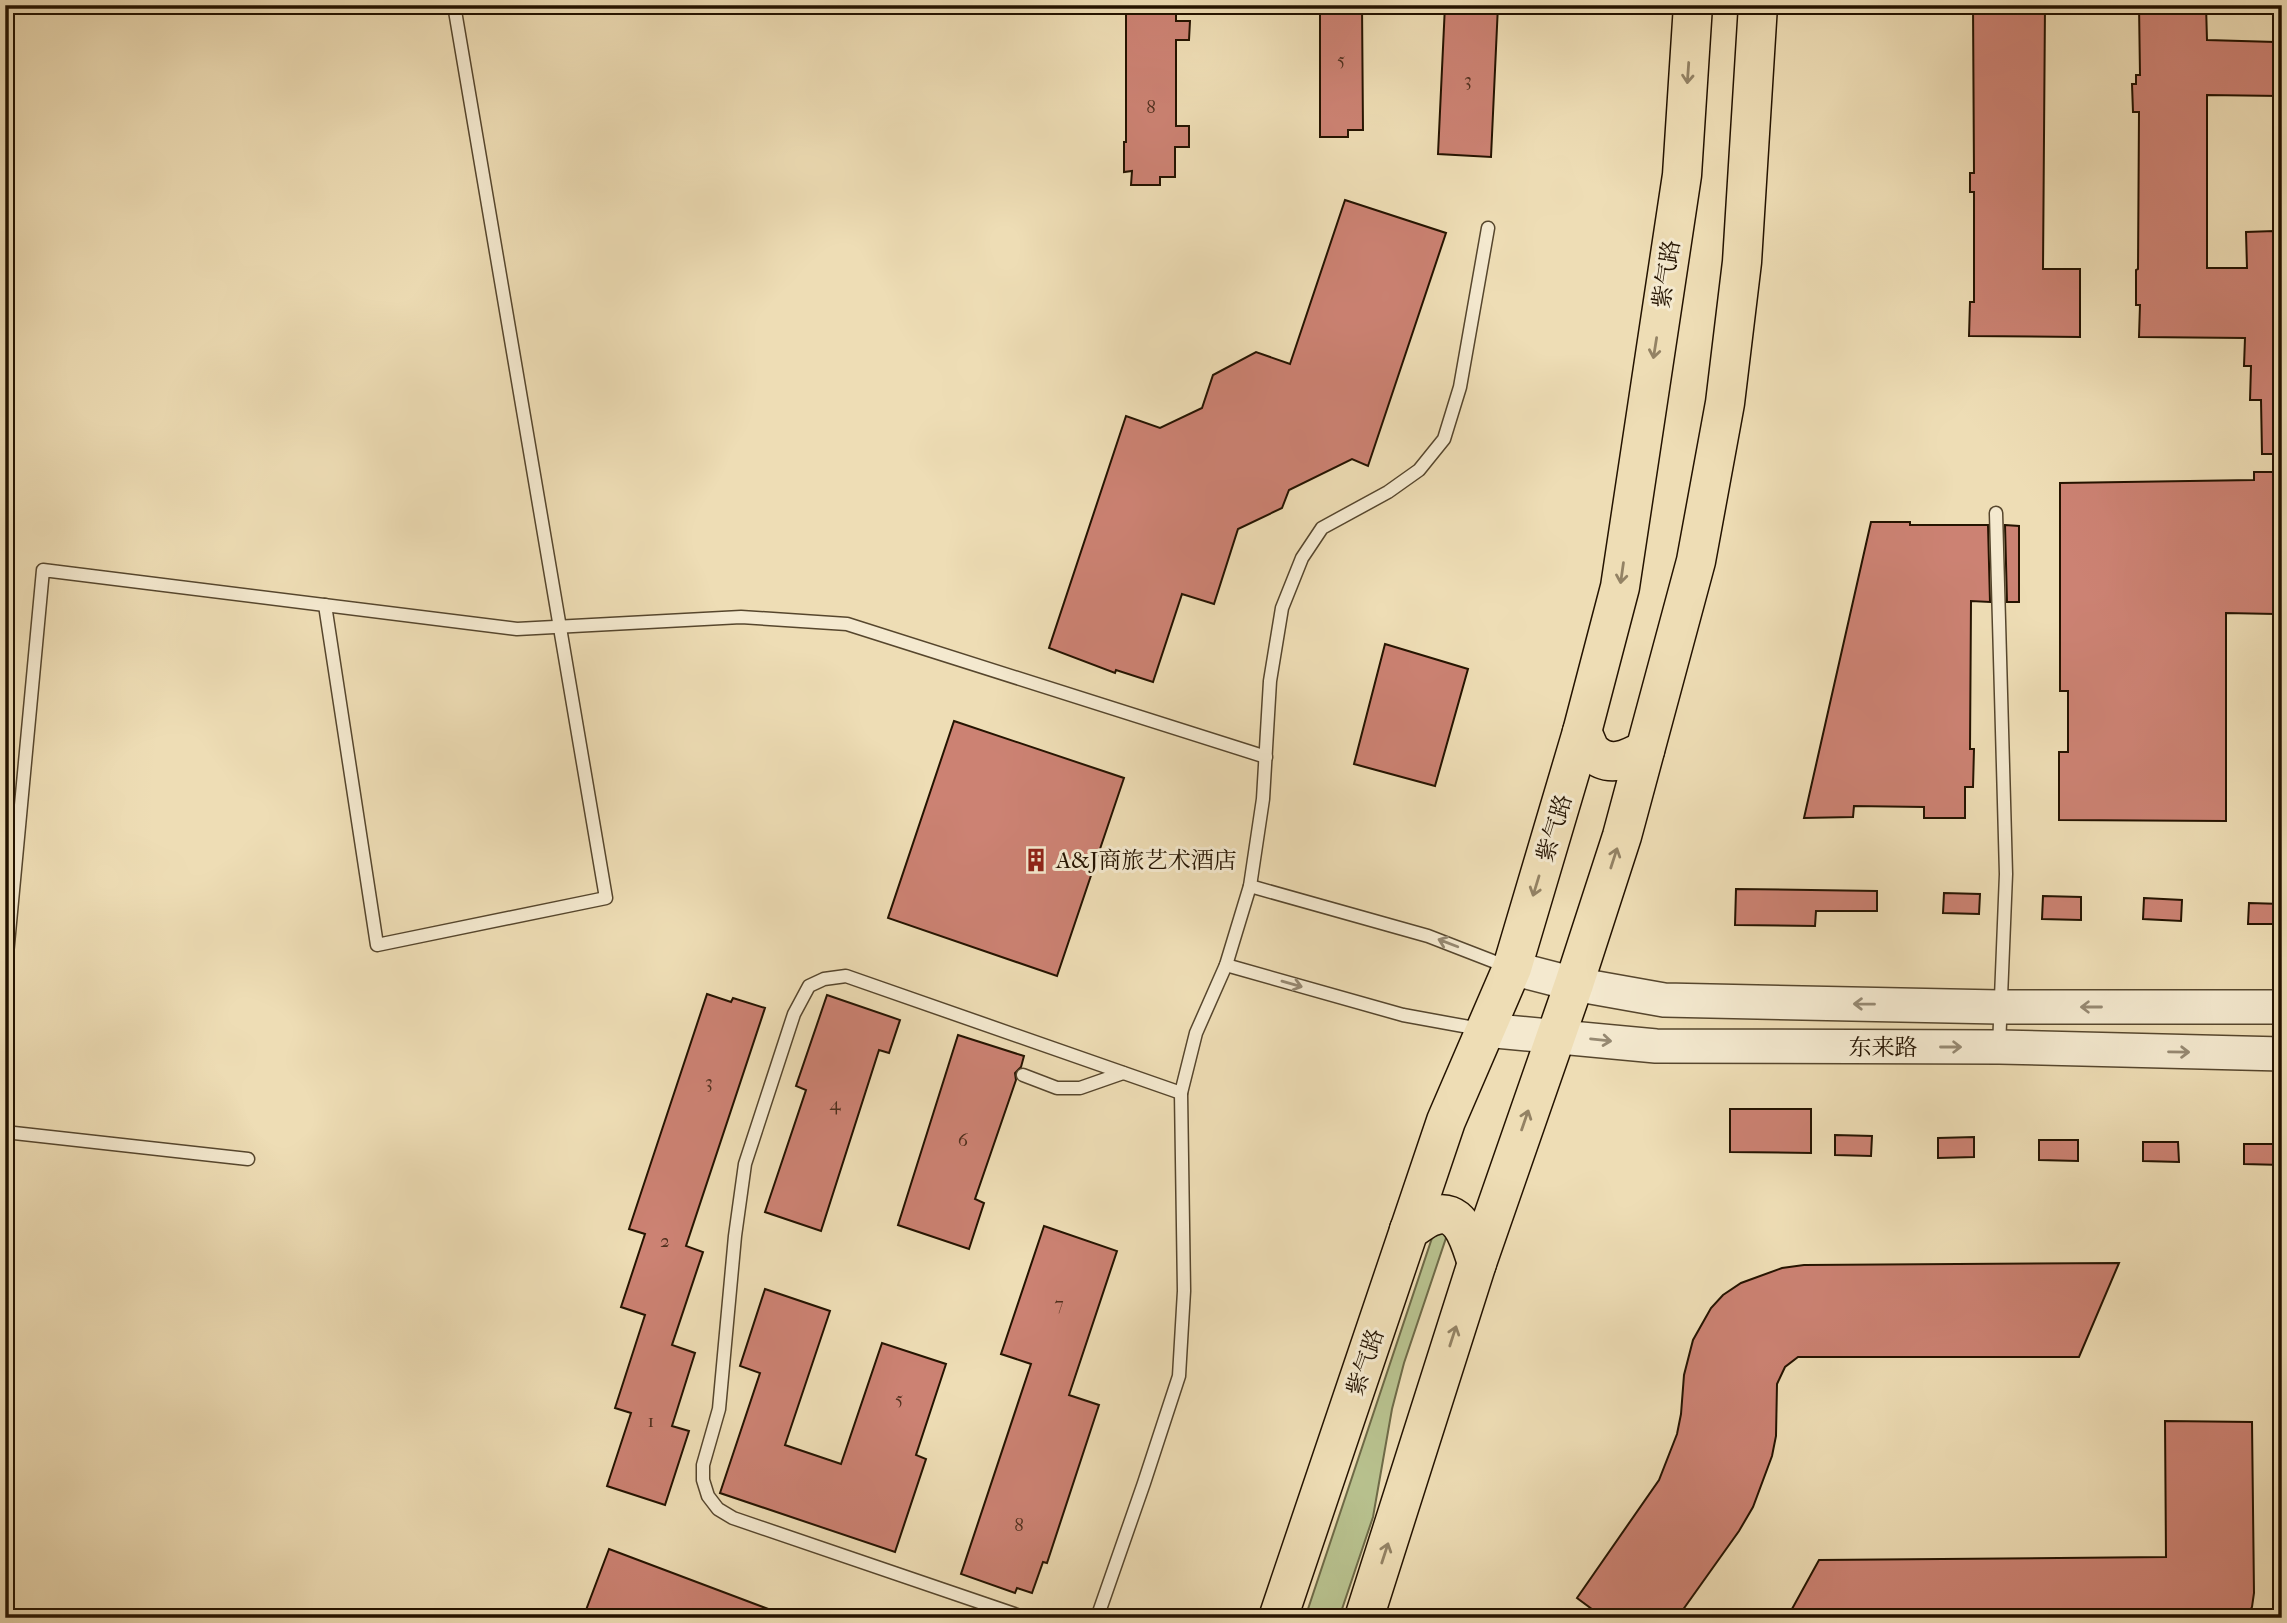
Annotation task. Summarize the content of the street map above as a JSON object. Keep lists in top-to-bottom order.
{
  "streets": {
    "main road": ["紫气路"],
    "street": ["东来路"]
  },
  "crossings": [
    ["紫气路", "东来路"]
  ],
  "places": {
    "building": ["A&J商旅艺术酒店"]
  },
  "house_numbers": [
    "5",
    "3",
    "8",
    "3",
    "4",
    "6",
    "2",
    "7",
    "5",
    "1",
    "8"
  ]
}
